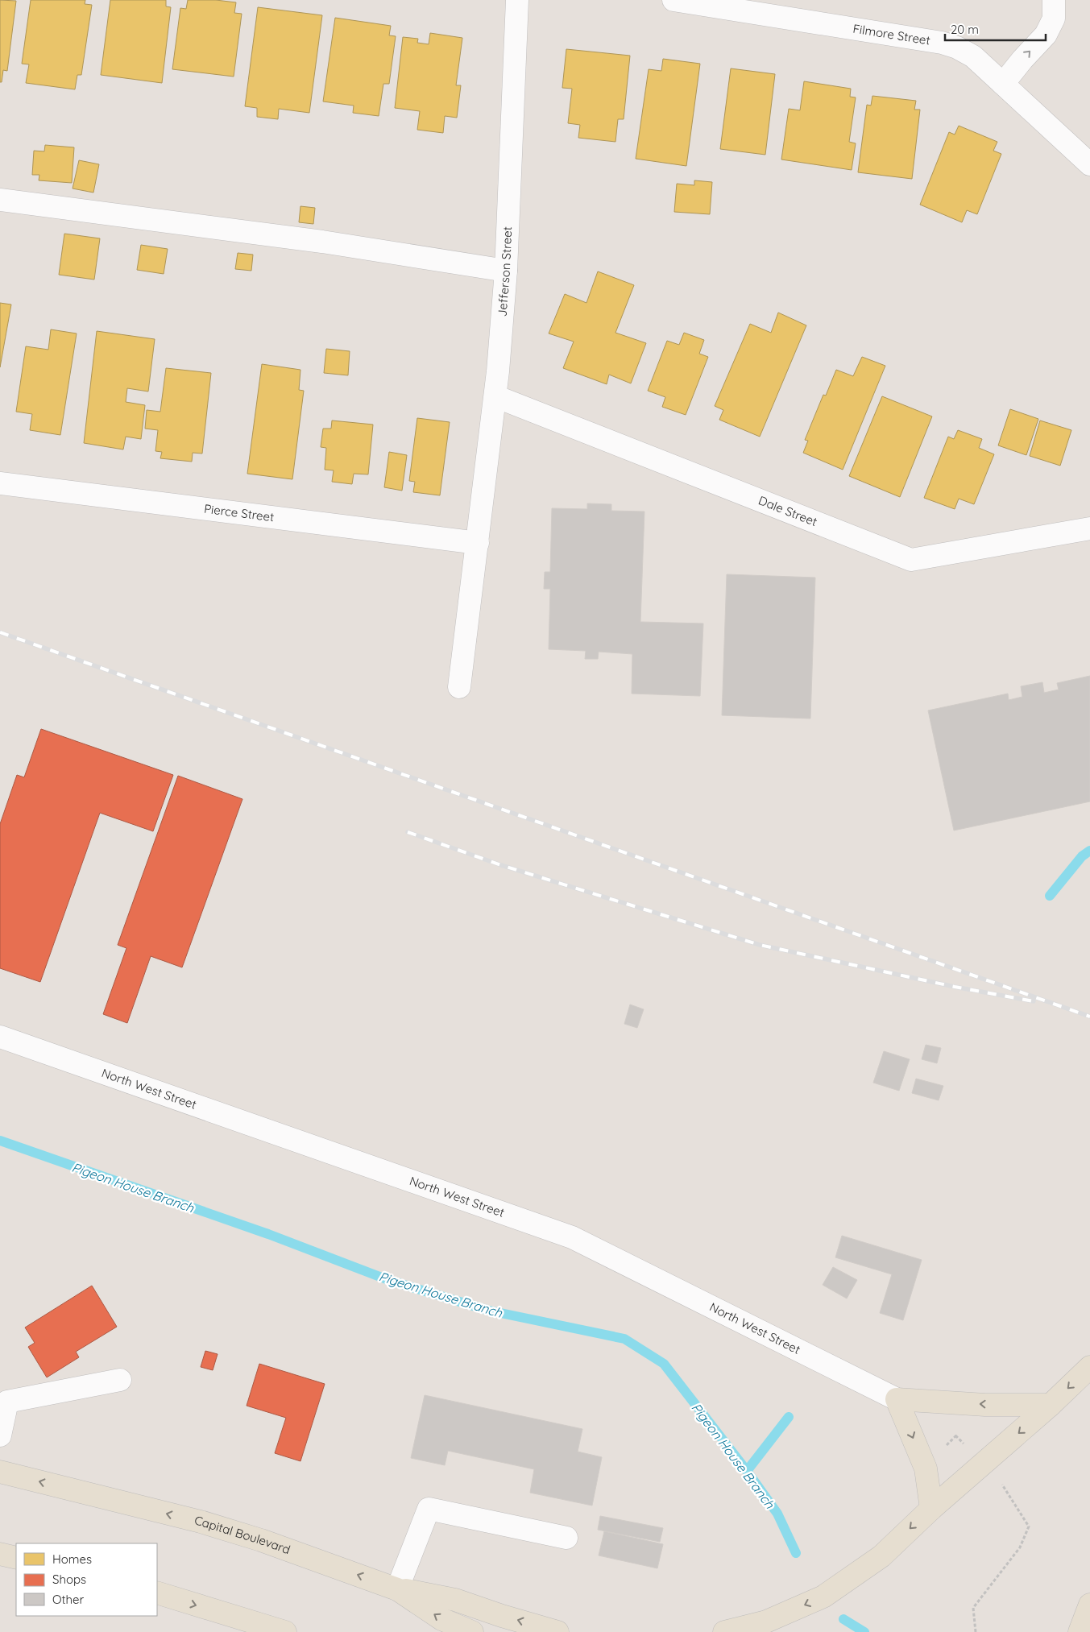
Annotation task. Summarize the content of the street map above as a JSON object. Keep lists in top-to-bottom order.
{
  "streets": {
    "main road": ["Capital Boulevard"],
    "street": [
      "Filmore Street",
      "Jefferson Street",
      "Dale Street",
      "Pierce Street",
      "North West Street"
    ]
  },
  "crossings": [
    ["Jefferson Street", "Dale Street"],
    ["Jefferson Street", "Pierce Street"]
  ],
  "water": ["Pigeon House Branch"],
  "legend": ["Homes", "Shops", "Other"],
  "scale_bar": "20 m"
}
